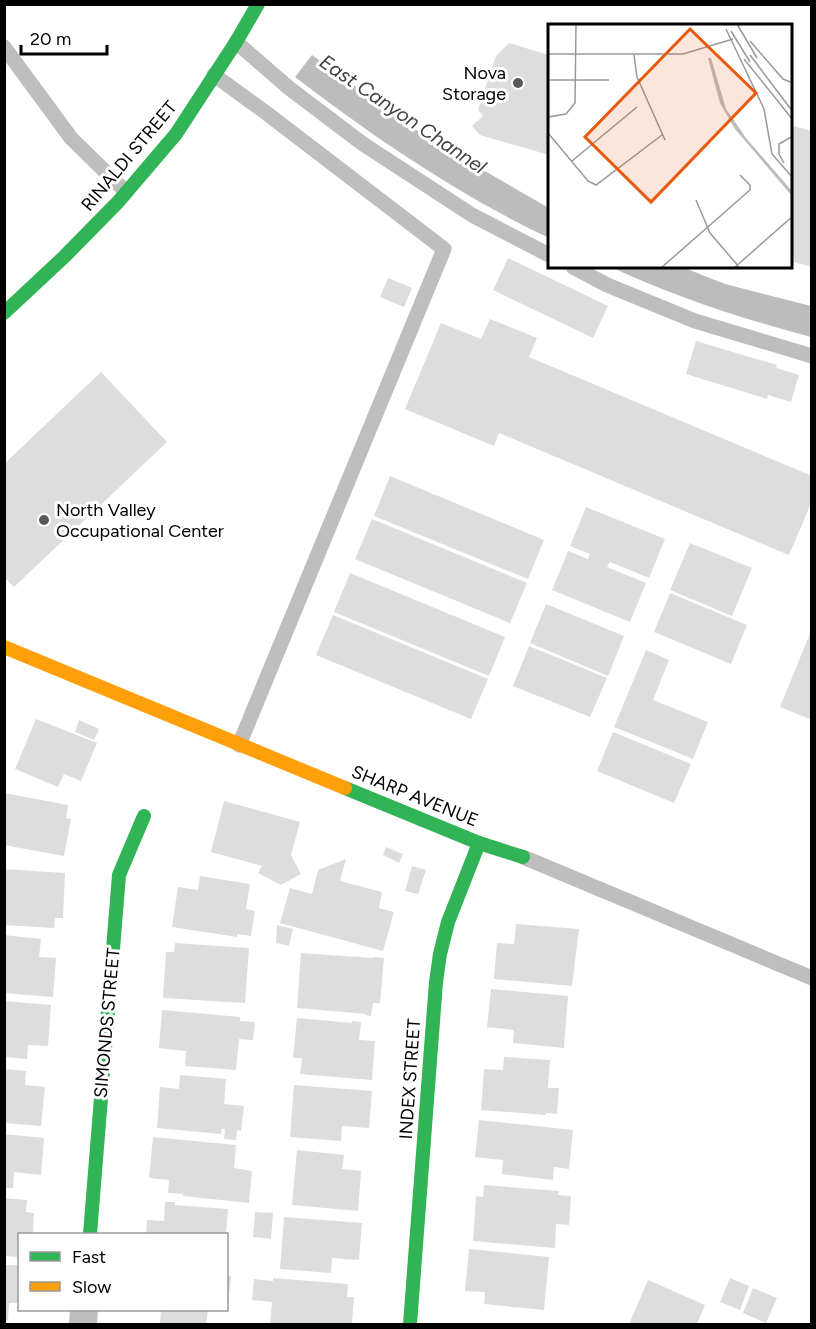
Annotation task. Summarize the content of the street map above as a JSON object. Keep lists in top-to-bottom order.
{
  "streets": {
    "street": [
      "RINALDI STREET",
      "SHARP AVENUE",
      "SIMONDS STREET",
      "INDEX STREET"
    ]
  },
  "crossings": [
    ["SHARP AVENUE", "INDEX STREET"]
  ],
  "water": ["East Canyon Channel"],
  "places": ["Nova Storage", "North Valley Occupational Center"],
  "legend": ["Fast", "Slow"],
  "scale_bar": "20 m"
}
